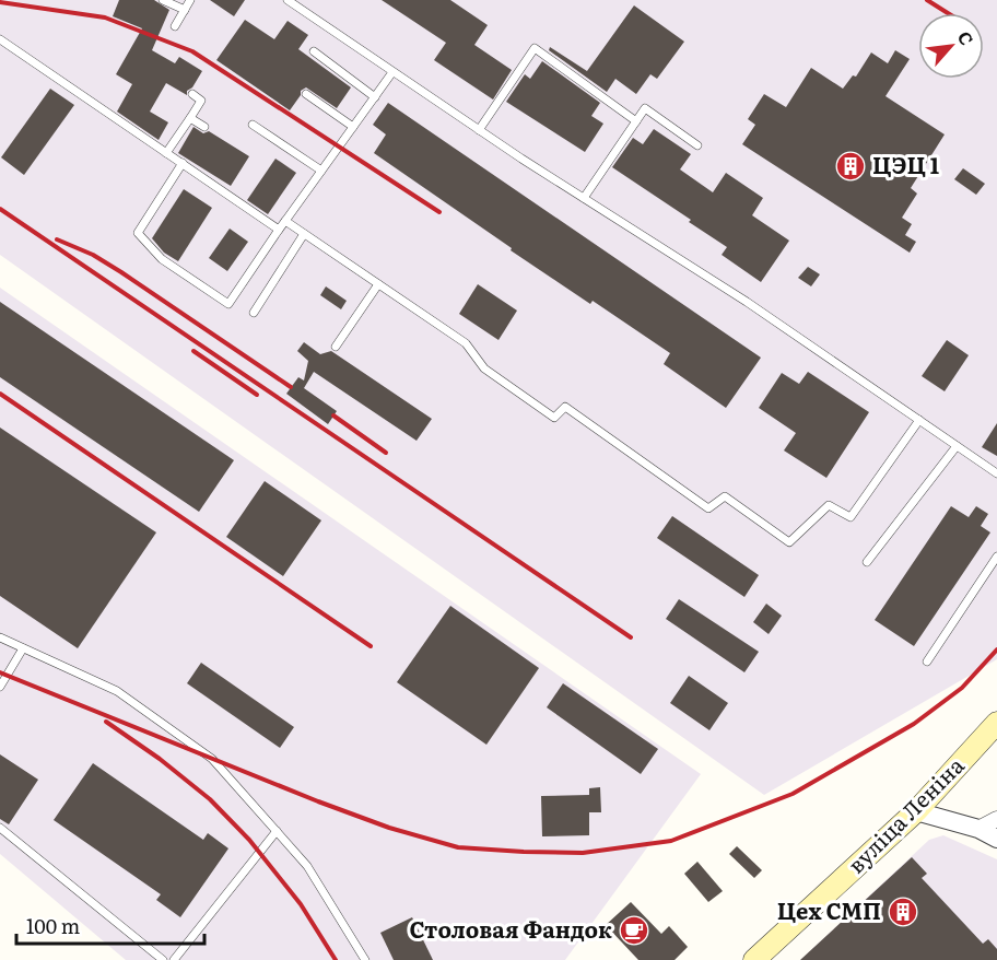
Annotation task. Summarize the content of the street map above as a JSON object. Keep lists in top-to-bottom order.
{
  "streets": {
    "main road": ["вуліца Леніна"]
  },
  "places": {
    "building": ["ЦЭЦ 1", "Цех СМП"],
    "cafe": ["Столовая Фандок"]
  },
  "scale_bar": "100 m",
  "north": "top right"
}
